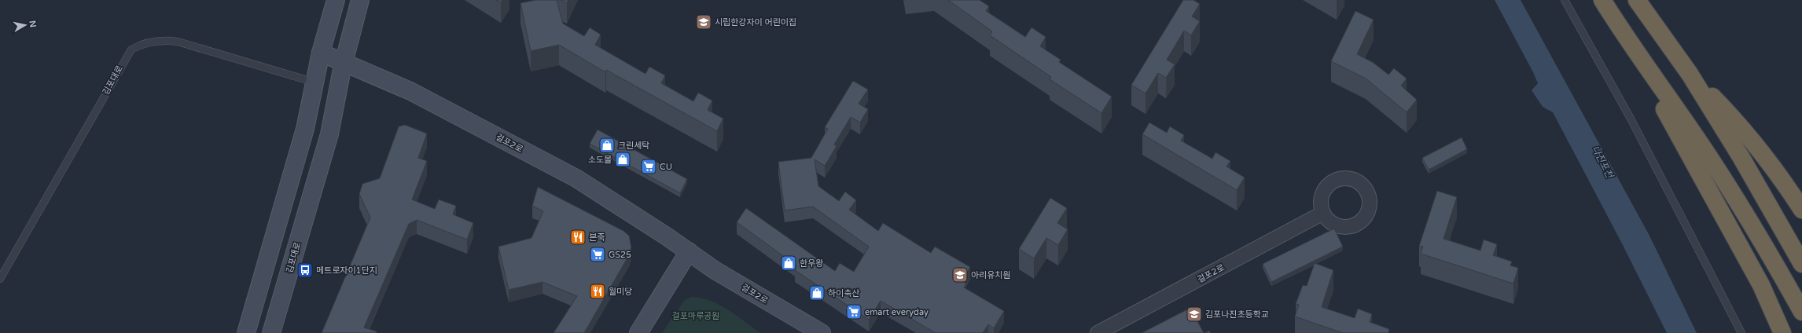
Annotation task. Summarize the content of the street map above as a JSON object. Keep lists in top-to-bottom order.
{
  "streets": {
    "street": ["김포대로", "걸포2로"]
  },
  "crossings": [
    ["김포대로", "걸포2로"]
  ],
  "water": ["나진포천"],
  "parks": ["걸포마루공원"],
  "places": {
    "school or university": ["시립한강자이 어린이집", "아리유치원", "김포나진초등학교"],
    "shop": [
      "크린세탁",
      "소도몰",
      "한우왕",
      "하이축산"
    ],
    "supermarket": ["CU", "GS25", "emart everyday"],
    "restaurant": ["본죽", "월미당"],
    "bus stop": ["메트로자이1단지"]
  },
  "north": "right"
}
